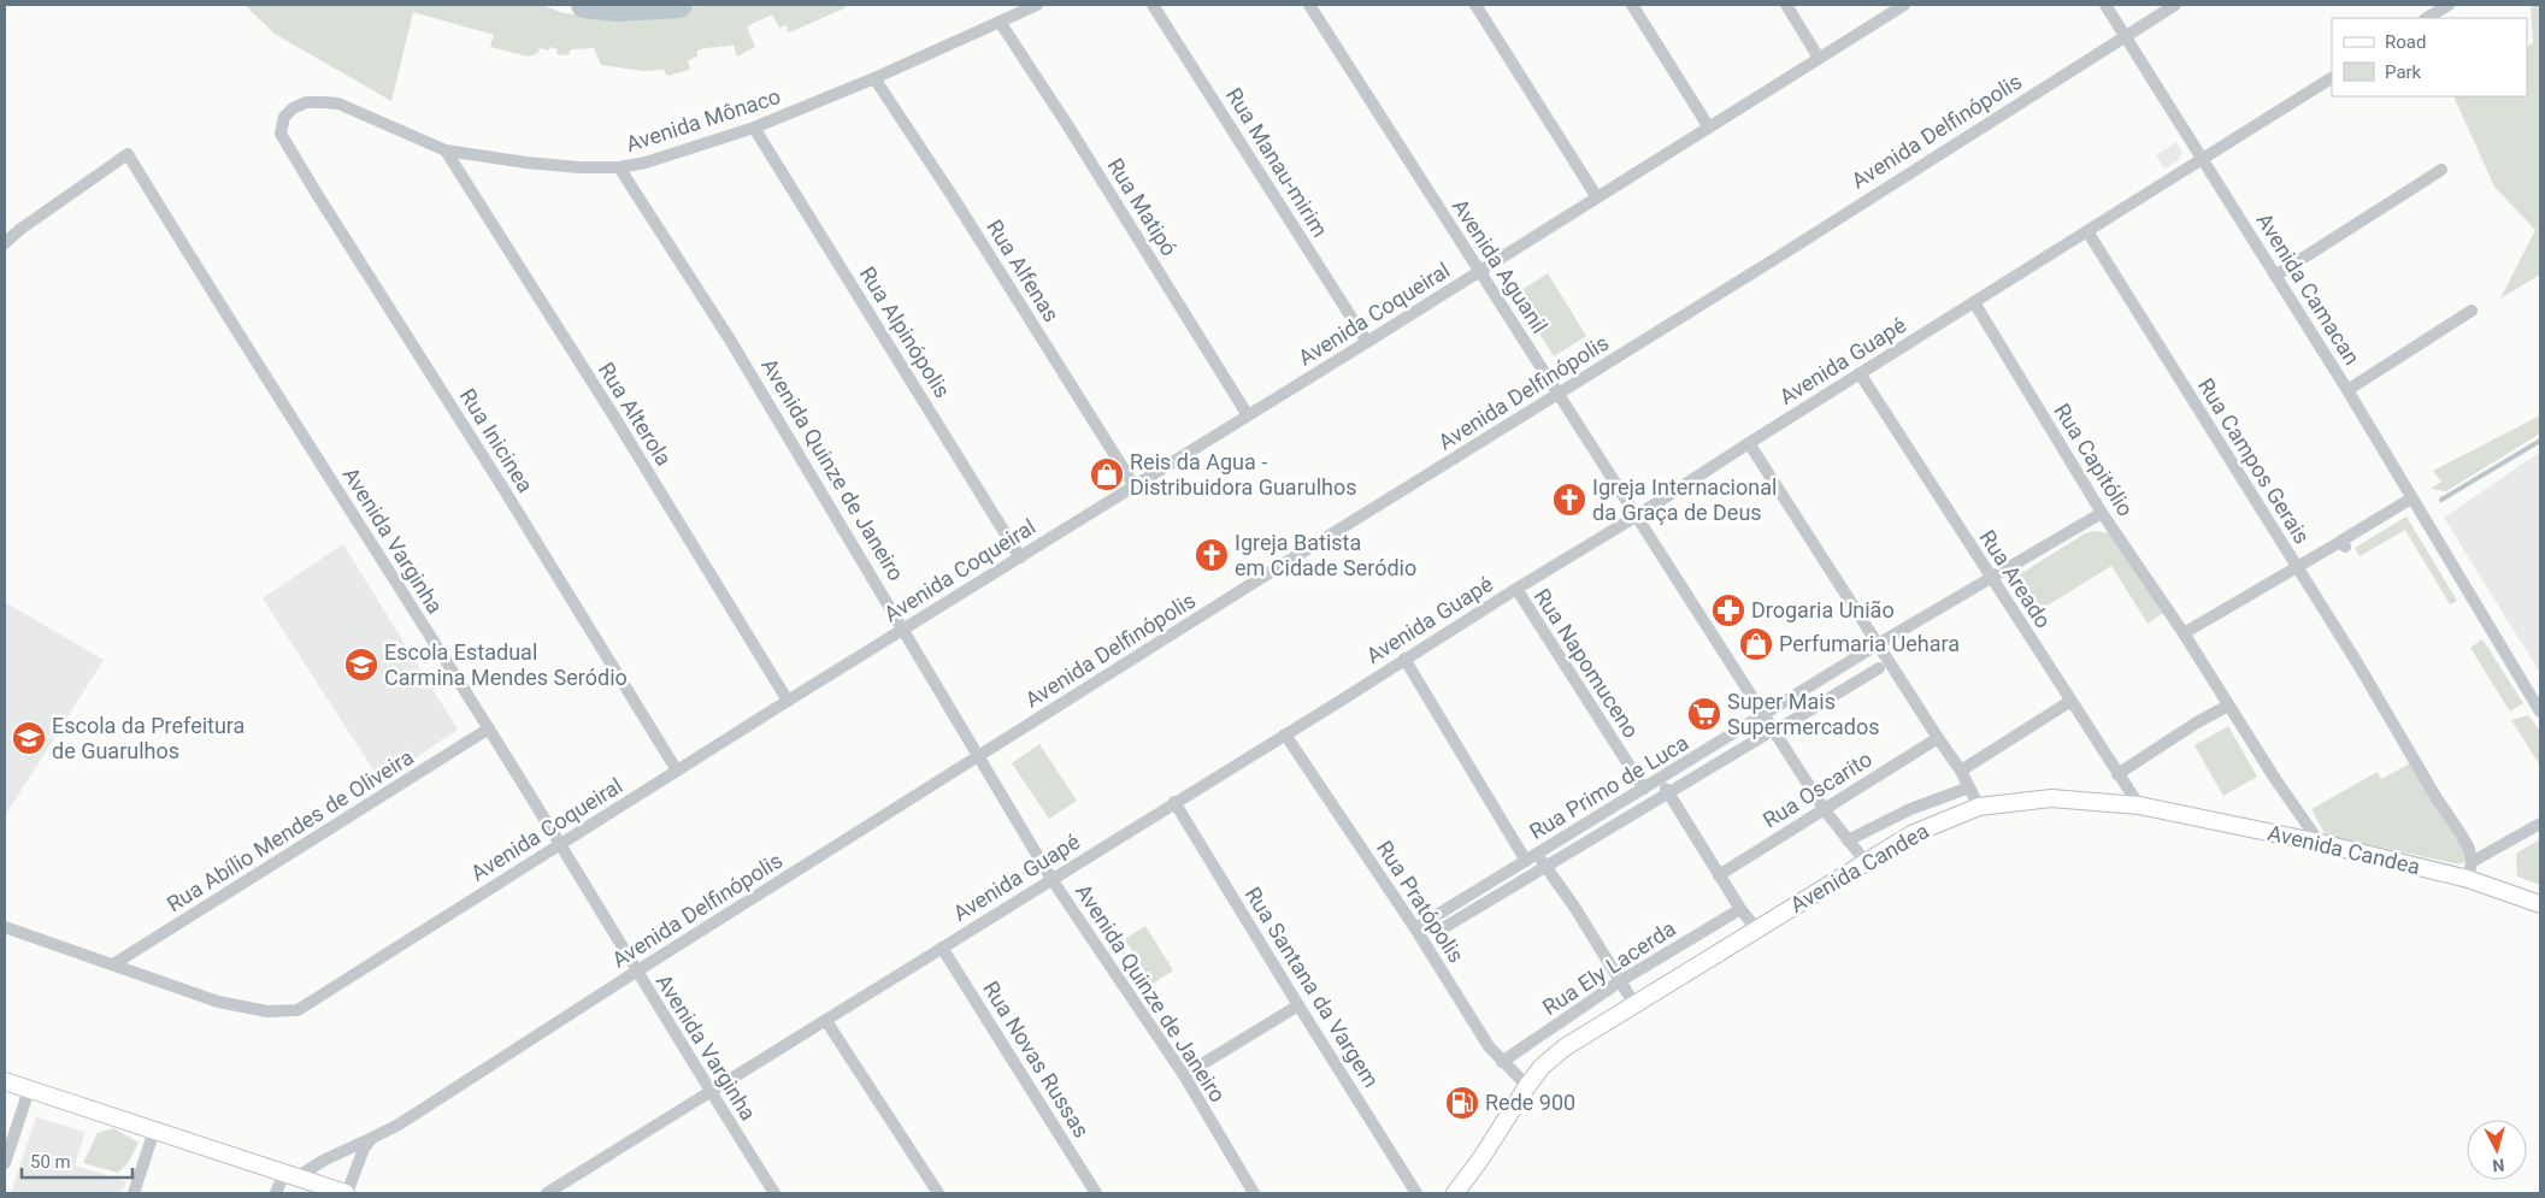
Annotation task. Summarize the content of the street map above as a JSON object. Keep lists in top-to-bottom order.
{
  "streets": {
    "main road": ["Avenida Candea"],
    "street": [
      "Avenida Mônaco",
      "Avenida Delfinópolis",
      "Rua Manau-mirim",
      "Rua Matipó",
      "Avenida Aguanil",
      "Rua Alfenas",
      "Avenida Camacan",
      "Avenida Coqueiral",
      "Rua Alpinópolis",
      "Avenida Guapé",
      "Rua Alterola",
      "Rua Inicinea",
      "Rua Capitólio",
      "Rua Campos Gerais",
      "Avenida Quinze de Janeiro",
      "Avenida Varginha",
      "Rua Areado",
      "Rua Napomuceno",
      "Rua Primo de Luca",
      "Rua Oscarito",
      "Rua Abílio Mendes de Oliveira",
      "Rua Pratópolis",
      "Rua Ely Lacerda",
      "Rua Santana da Vargem",
      "Rua Novas Russas"
    ]
  },
  "crossings": [
    ["Avenida Mônaco", "Rua Matipó"],
    ["Avenida Mônaco", "Rua Alfenas"],
    ["Avenida Mônaco", "Rua Alpinópolis"],
    ["Avenida Mônaco", "Rua Alterola"],
    ["Avenida Mônaco", "Rua Inicinea"],
    ["Avenida Mônaco", "Avenida Quinze de Janeiro"],
    ["Avenida Delfinópolis", "Avenida Aguanil"],
    ["Avenida Delfinópolis", "Avenida Camacan"],
    ["Avenida Delfinópolis", "Avenida Quinze de Janeiro"],
    ["Avenida Delfinópolis", "Avenida Varginha"],
    ["Rua Manau-mirim", "Avenida Coqueiral"],
    ["Rua Matipó", "Avenida Coqueiral"],
    ["Avenida Aguanil", "Avenida Coqueiral"],
    ["Avenida Aguanil", "Avenida Guapé"],
    ["Avenida Aguanil", "Rua Primo de Luca"],
    ["Avenida Aguanil", "Rua Oscarito"],
    ["Avenida Aguanil", "Avenida Candea"],
    ["Rua Alfenas", "Avenida Coqueiral"],
    ["Avenida Camacan", "Avenida Guapé"],
    ["Avenida Coqueiral", "Rua Alpinópolis"],
    ["Avenida Coqueiral", "Rua Alterola"],
    ["Avenida Coqueiral", "Rua Inicinea"],
    ["Avenida Coqueiral", "Avenida Quinze de Janeiro"],
    ["Avenida Coqueiral", "Avenida Varginha"],
    ["Avenida Coqueiral", "Rua Abílio Mendes de Oliveira"],
    ["Avenida Guapé", "Rua Capitólio"],
    ["Avenida Guapé", "Rua Campos Gerais"],
    ["Avenida Guapé", "Avenida Quinze de Janeiro"],
    ["Avenida Guapé", "Avenida Varginha"],
    ["Avenida Guapé", "Rua Areado"],
    ["Avenida Guapé", "Rua Napomuceno"],
    ["Avenida Guapé", "Rua Pratópolis"],
    ["Avenida Guapé", "Rua Santana da Vargem"],
    ["Avenida Guapé", "Rua Novas Russas"],
    ["Rua Capitólio", "Rua Primo de Luca"],
    ["Rua Capitólio", "Avenida Candea"],
    ["Rua Campos Gerais", "Avenida Candea"],
    ["Avenida Varginha", "Rua Abílio Mendes de Oliveira"],
    ["Rua Areado", "Rua Primo de Luca"],
    ["Rua Areado", "Avenida Candea"],
    ["Rua Napomuceno", "Rua Primo de Luca"],
    ["Rua Primo de Luca", "Rua Pratópolis"],
    ["Avenida Candea", "Rua Pratópolis"],
    ["Rua Pratópolis", "Rua Ely Lacerda"]
  ],
  "places": {
    "shop": ["Reis da Agua - Distribuidora Guarulhos", "Perfumaria Uehara"],
    "church": ["Igreja Internacional da Graça de Deus", "Igreja Batista em Cidade Seródio"],
    "pharmacy": ["Drogaria União"],
    "school or university": ["Escola Estadual Carmina Mendes Seródio", "Escola da Prefeitura de Guarulhos"],
    "supermarket": ["Super Mais Supermercados"],
    "fuel station": ["Rede 900"]
  },
  "legend": ["Road", "Park"],
  "scale_bar": "50 m",
  "north": "bottom"
}
